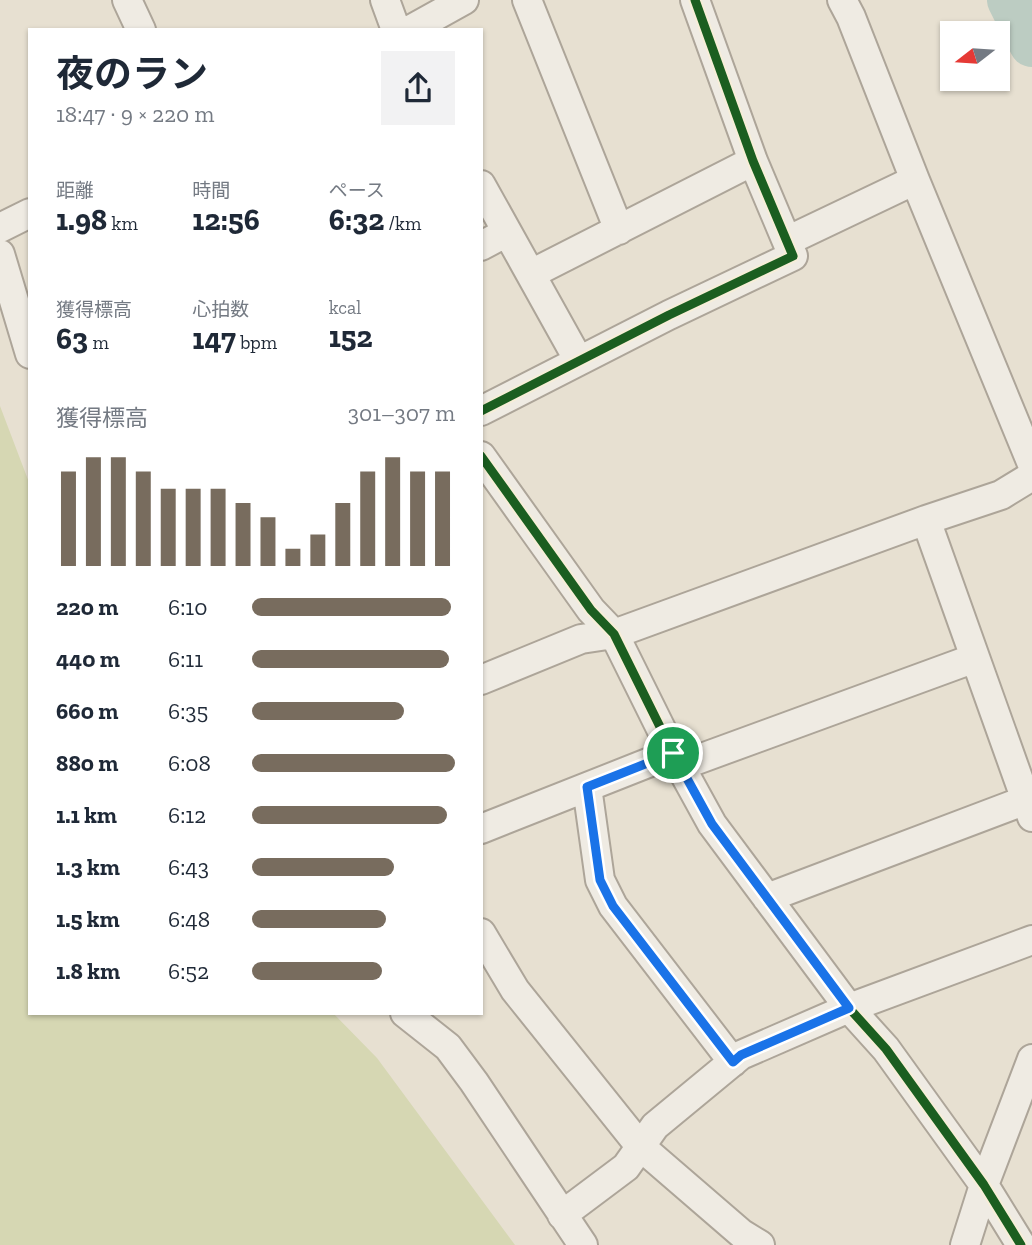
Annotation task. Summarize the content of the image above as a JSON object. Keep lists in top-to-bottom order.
{
  "north": "left",
  "page": {
    "heading": ["夜のラン", "18:47 · 9 × 220 m"],
    "stats": [
      ["距離", "1.98 km"],
      ["時間", "12:56"],
      ["ペース", "6:32 /km"],
      ["獲得標高", "63 m"],
      ["心拍数", "147 bpm"],
      ["kcal", "152"]
    ],
    "chart": ["獲得標高", "301–307 m"],
    "list": [
      {
        "name": "220 m",
        "note": "6:10"
      },
      {
        "name": "440 m",
        "note": "6:11"
      },
      {
        "name": "660 m",
        "note": "6:35"
      },
      {
        "name": "880 m",
        "note": "6:08"
      },
      {
        "name": "1.1 km",
        "note": "6:12"
      },
      {
        "name": "1.3 km",
        "note": "6:43"
      },
      {
        "name": "1.5 km",
        "note": "6:48"
      },
      {
        "name": "1.8 km",
        "note": "6:52"
      }
    ]
  }
}
